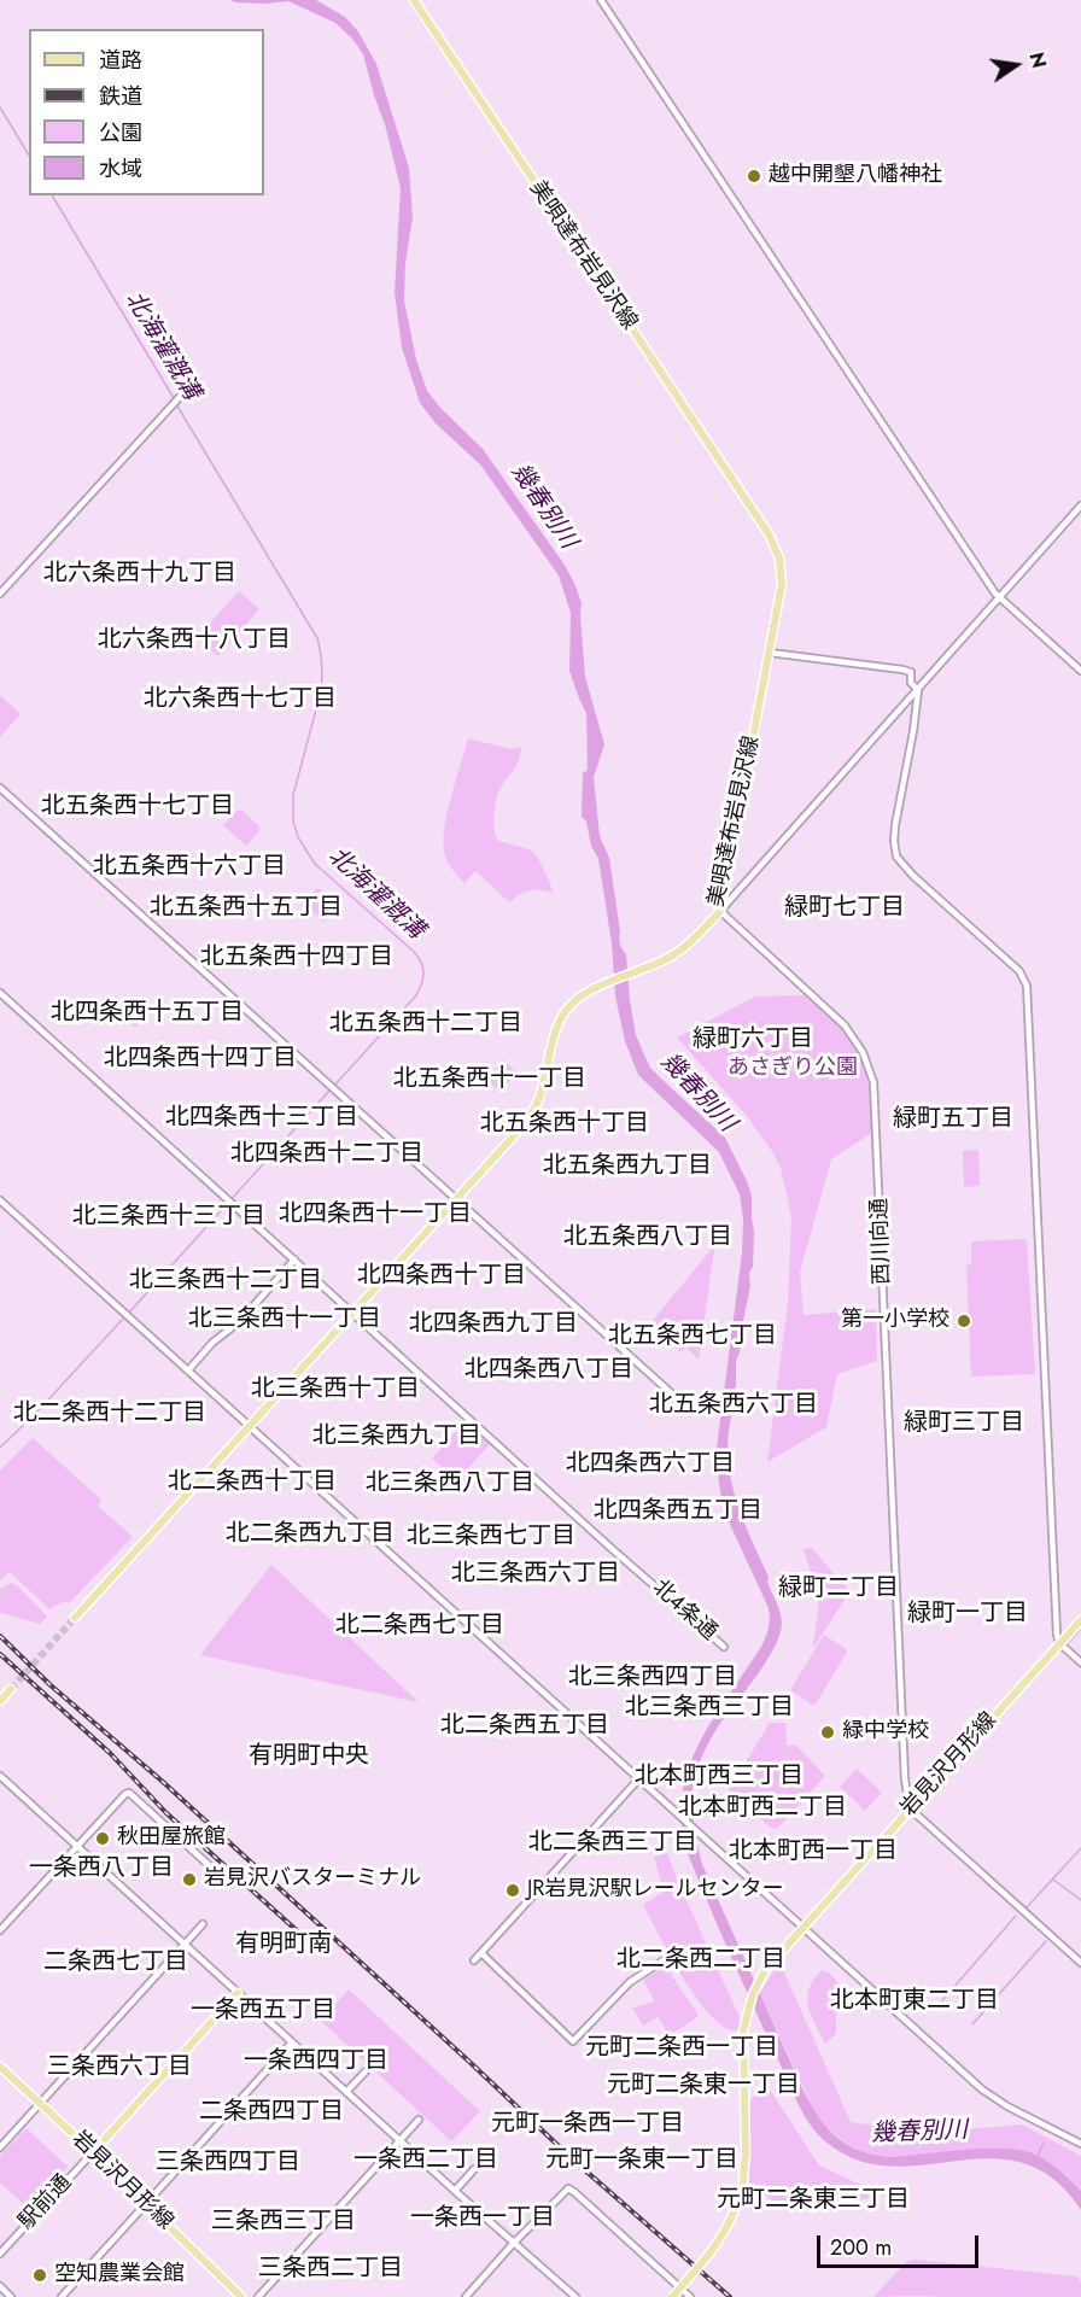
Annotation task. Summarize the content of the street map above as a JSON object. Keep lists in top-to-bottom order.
{
  "streets": {
    "main road": ["美唄達布岩見沢線", "岩見沢月形線"],
    "street": ["西川向通", "北4条通", "駅前通"]
  },
  "crossings": [
    ["美唄達布岩見沢線", "西川向通"],
    ["美唄達布岩見沢線", "北4条通"],
    ["西川向通", "岩見沢月形線"],
    ["岩見沢月形線", "駅前通"]
  ],
  "districts": [
    "北六条西十九丁目",
    "北六条西十八丁目",
    "北六条西十七丁目",
    "北五条西十七丁目",
    "北五条西十六丁目",
    "北五条西十五丁目",
    "緑町七丁目",
    "北五条西十四丁目",
    "北四条西十五丁目",
    "北五条西十二丁目",
    "緑町六丁目",
    "北四条西十四丁目",
    "北五条西十一丁目",
    "北四条西十三丁目",
    "緑町五丁目",
    "北五条西十丁目",
    "北四条西十二丁目",
    "北五条西九丁目",
    "北四条西十一丁目",
    "北三条西十三丁目",
    "北五条西八丁目",
    "北四条西十丁目",
    "北三条西十二丁目",
    "北三条西十一丁目",
    "北四条西九丁目",
    "北五条西七丁目",
    "北四条西八丁目",
    "北三条西十丁目",
    "北五条西六丁目",
    "北二条西十二丁目",
    "緑町三丁目",
    "北三条西九丁目",
    "北四条西六丁目",
    "北二条西十丁目",
    "北三条西八丁目",
    "北四条西五丁目",
    "北二条西九丁目",
    "北三条西七丁目",
    "北三条西六丁目",
    "緑町二丁目",
    "緑町一丁目",
    "北二条西七丁目",
    "北三条西四丁目",
    "北三条西三丁目",
    "北二条西五丁目",
    "有明町中央",
    "北本町西三丁目",
    "北本町西二丁目",
    "北二条西三丁目",
    "北本町西一丁目",
    "一条西八丁目",
    "有明町南",
    "北二条西二丁目",
    "二条西七丁目",
    "北本町東二丁目",
    "一条西五丁目",
    "元町二条西一丁目",
    "一条西四丁目",
    "三条西六丁目",
    "元町二条東一丁目",
    "二条西四丁目",
    "元町一条西一丁目",
    "一条西二丁目",
    "元町一条東一丁目",
    "三条西四丁目",
    "元町二条東三丁目",
    "一条西一丁目",
    "三条西三丁目",
    "三条西二丁目"
  ],
  "water": ["北海灌漑溝", "幾春別川"],
  "parks": ["あさぎり公園"],
  "places": [
    "越中開墾八幡神社",
    "第一小学校",
    "緑中学校",
    "秋田屋旅館",
    "岩見沢バスターミナル",
    "JR岩見沢駅レールセンター",
    "空知農業会館"
  ],
  "legend": [
    "道路",
    "鉄道",
    "公園",
    "水域"
  ],
  "scale_bar": "200 m",
  "north": "right"
}
